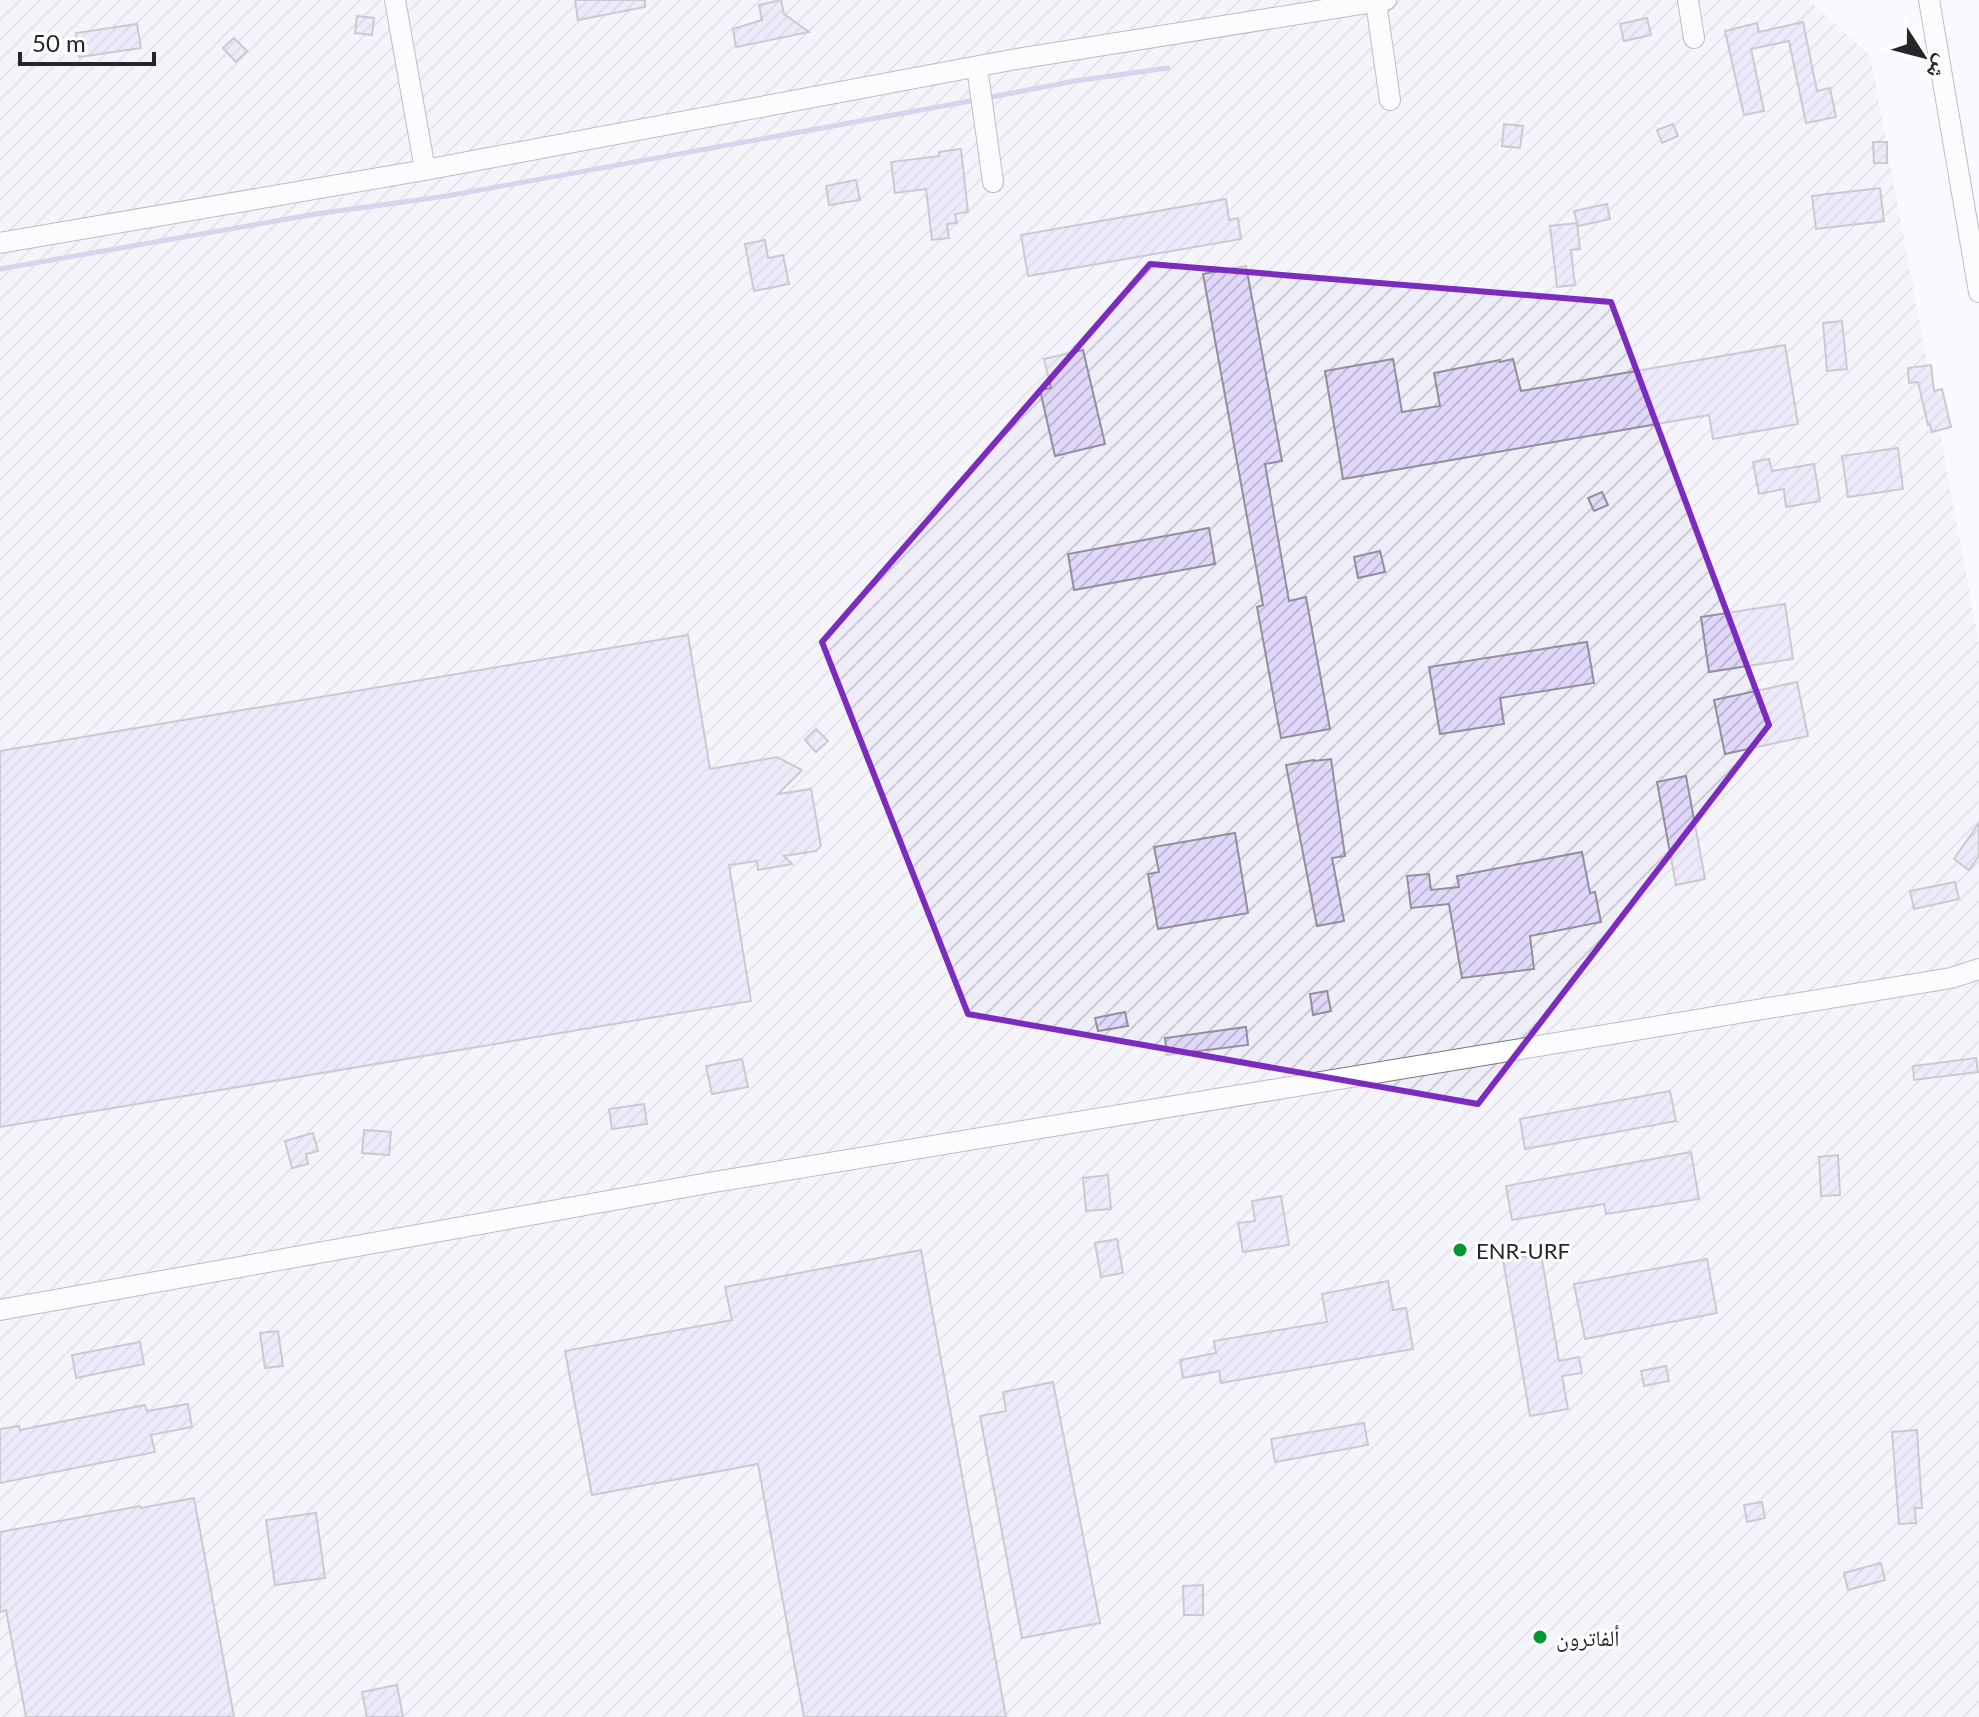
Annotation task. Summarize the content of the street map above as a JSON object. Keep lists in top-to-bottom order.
{
  "places": ["ENR-URF", "ألفاترون"],
  "scale_bar": "50 m",
  "north": "bottom right"
}
